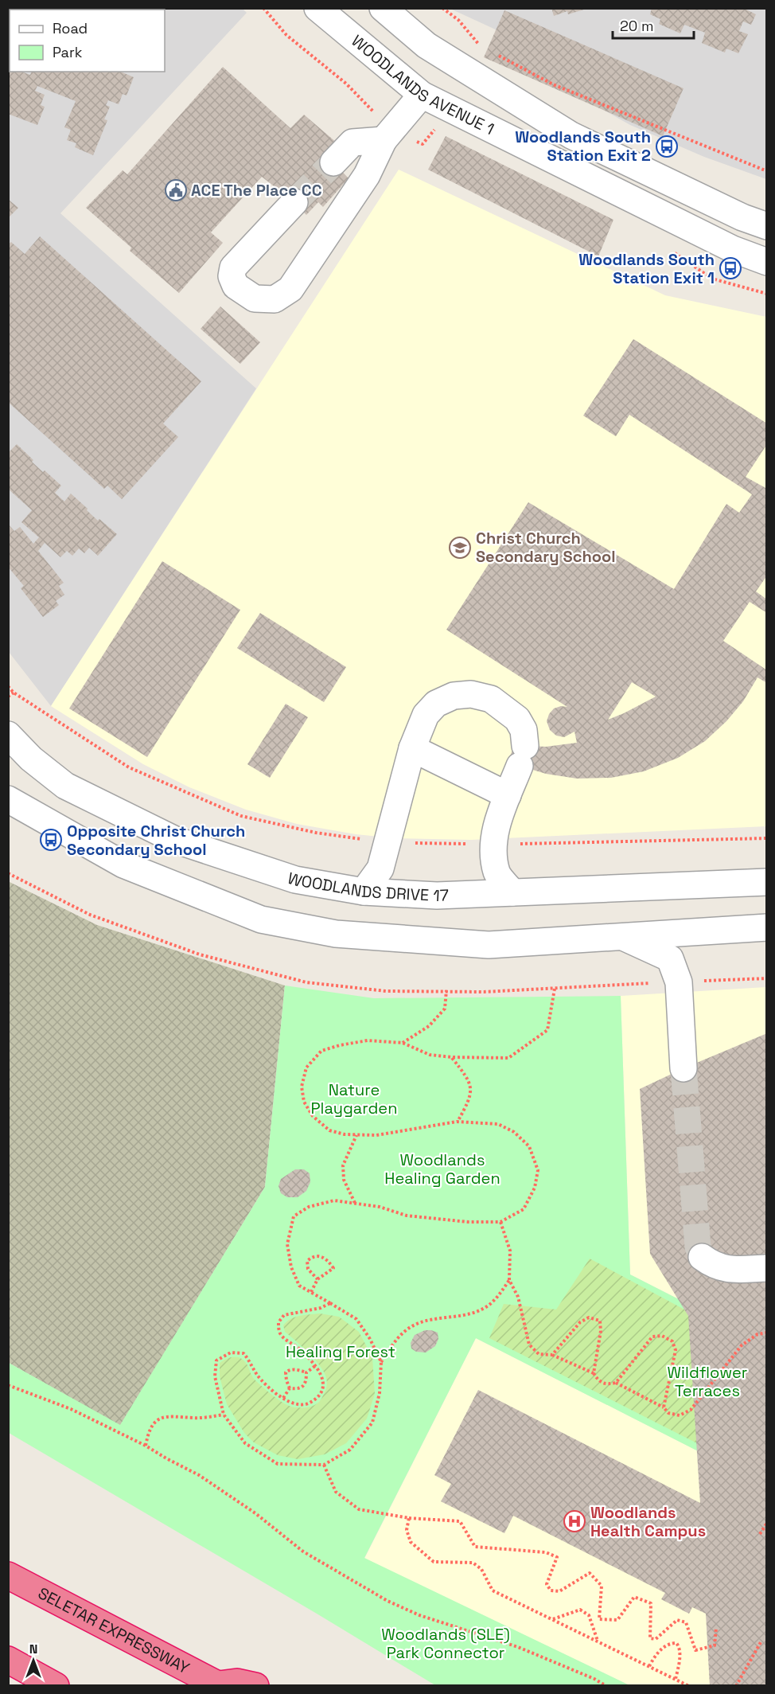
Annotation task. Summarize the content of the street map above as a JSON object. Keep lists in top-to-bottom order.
{
  "streets": {
    "highway": ["SELETAR EXPRESSWAY"],
    "street": ["WOODLANDS AVENUE 1", "WOODLANDS DRIVE 17"]
  },
  "parks": [
    "Nature Playgarden",
    "Woodlands Healing Garden",
    "Healing Forest",
    "Wildflower Terraces",
    "Woodlands (SLE) Park Connector"
  ],
  "places": {
    "bus stop": ["Woodlands South Station Exit 2", "Woodlands South Station Exit 1", "Opposite Christ Church Secondary School"],
    "public building": ["ACE The Place CC"],
    "school or university": ["Christ Church Secondary School"],
    "hospital": ["Woodlands Health Campus"]
  },
  "legend": ["Road", "Park"],
  "scale_bar": "20 m",
  "north": "top"
}
